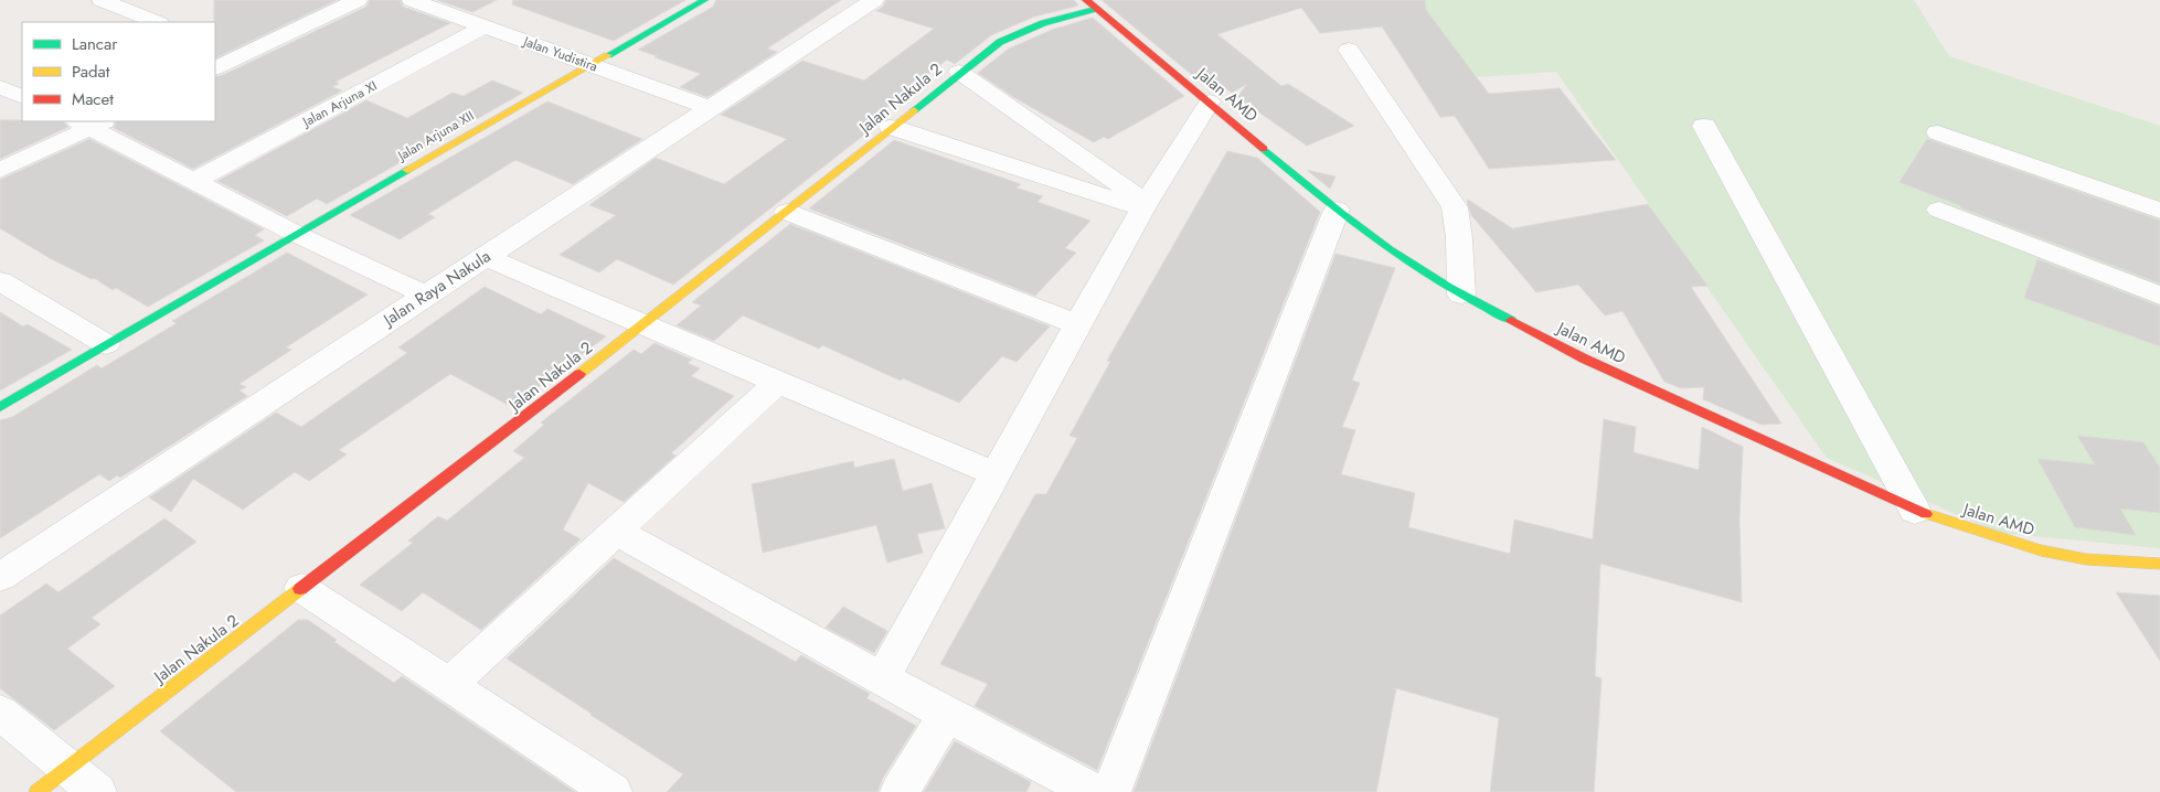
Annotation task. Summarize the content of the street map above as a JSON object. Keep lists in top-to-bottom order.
{
  "streets": {
    "street": [
      "Jalan Yudistira",
      "Jalan AMD",
      "Jalan Nakula 2",
      "Jalan Arjuna XI",
      "Jalan Arjuna XII",
      "Jalan Raya Nakula"
    ]
  },
  "crossings": [
    ["Jalan Yudistira", "Jalan Arjuna XI"],
    ["Jalan Yudistira", "Jalan Arjuna XII"],
    ["Jalan Yudistira", "Jalan Raya Nakula"],
    ["Jalan AMD", "Jalan Nakula 2"]
  ],
  "legend": ["Lancar", "Padat", "Macet"]
}
